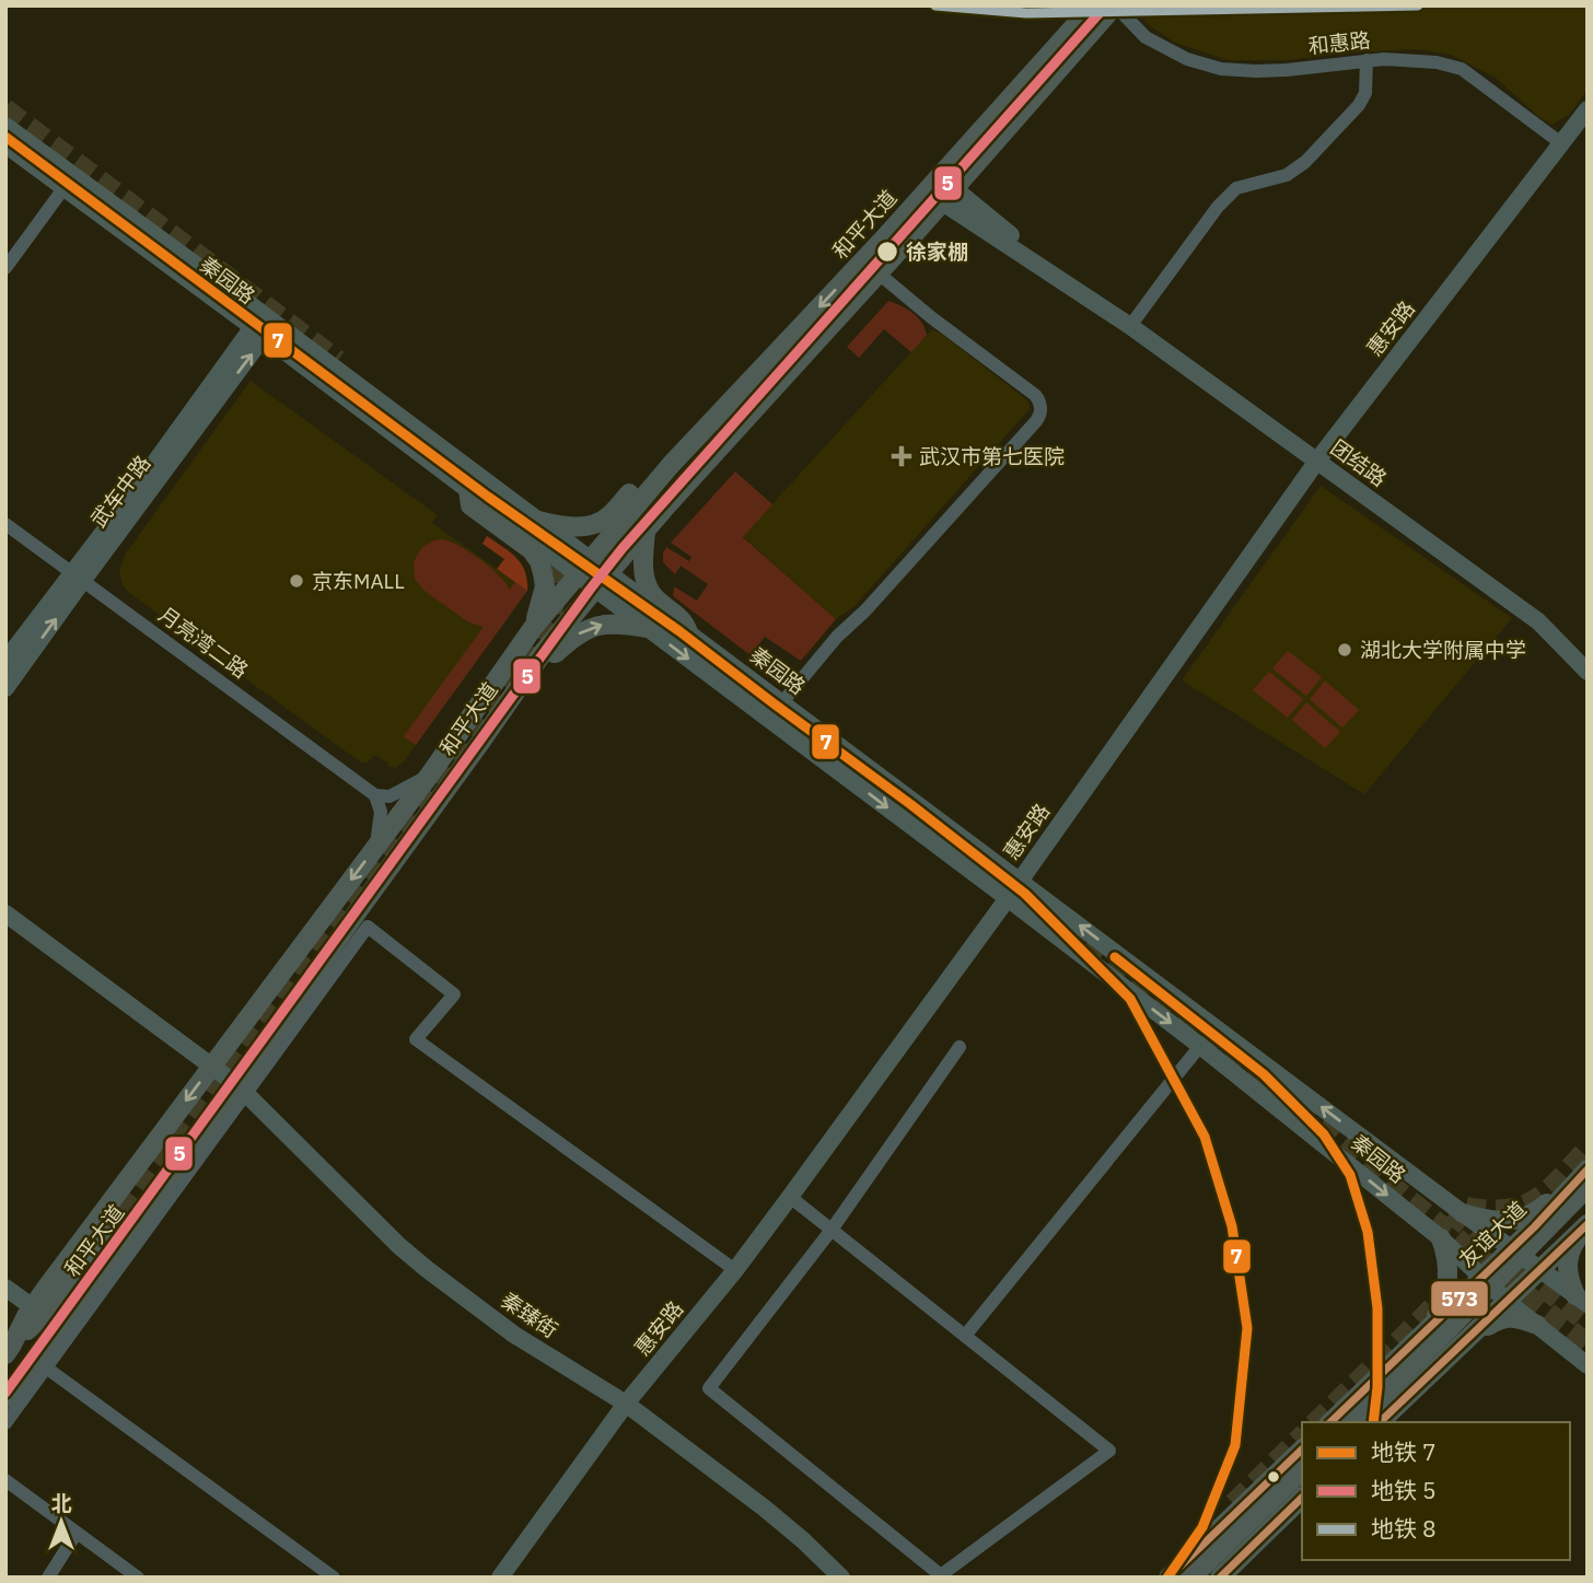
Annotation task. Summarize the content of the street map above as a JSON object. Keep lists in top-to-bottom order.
{
  "streets": {
    "main road": ["和平大道", "友谊大道"],
    "street": [
      "和惠路",
      "秦园路",
      "惠安路",
      "团结路",
      "武车中路",
      "月亮湾二路",
      "秦臻街"
    ]
  },
  "crossings": [
    ["和惠路", "和平大道"],
    ["和惠路", "惠安路"],
    ["和平大道", "秦园路"],
    ["和平大道", "团结路"],
    ["和平大道", "秦臻街"],
    ["秦园路", "惠安路"],
    ["秦园路", "武车中路"],
    ["秦园路", "友谊大道"],
    ["惠安路", "团结路"],
    ["惠安路", "秦臻街"],
    ["武车中路", "月亮湾二路"]
  ],
  "places": {
    "other": ["徐家棚", "京东MALL", "湖北大学附属中学"],
    "health": ["武汉市第七医院"]
  },
  "lines": [
    "metro line 5",
    "metro line 8",
    "metro line 7",
    "transit line 573"
  ],
  "legend": ["地铁 7", "地铁 5", "地铁 8"],
  "north": "top"
}
